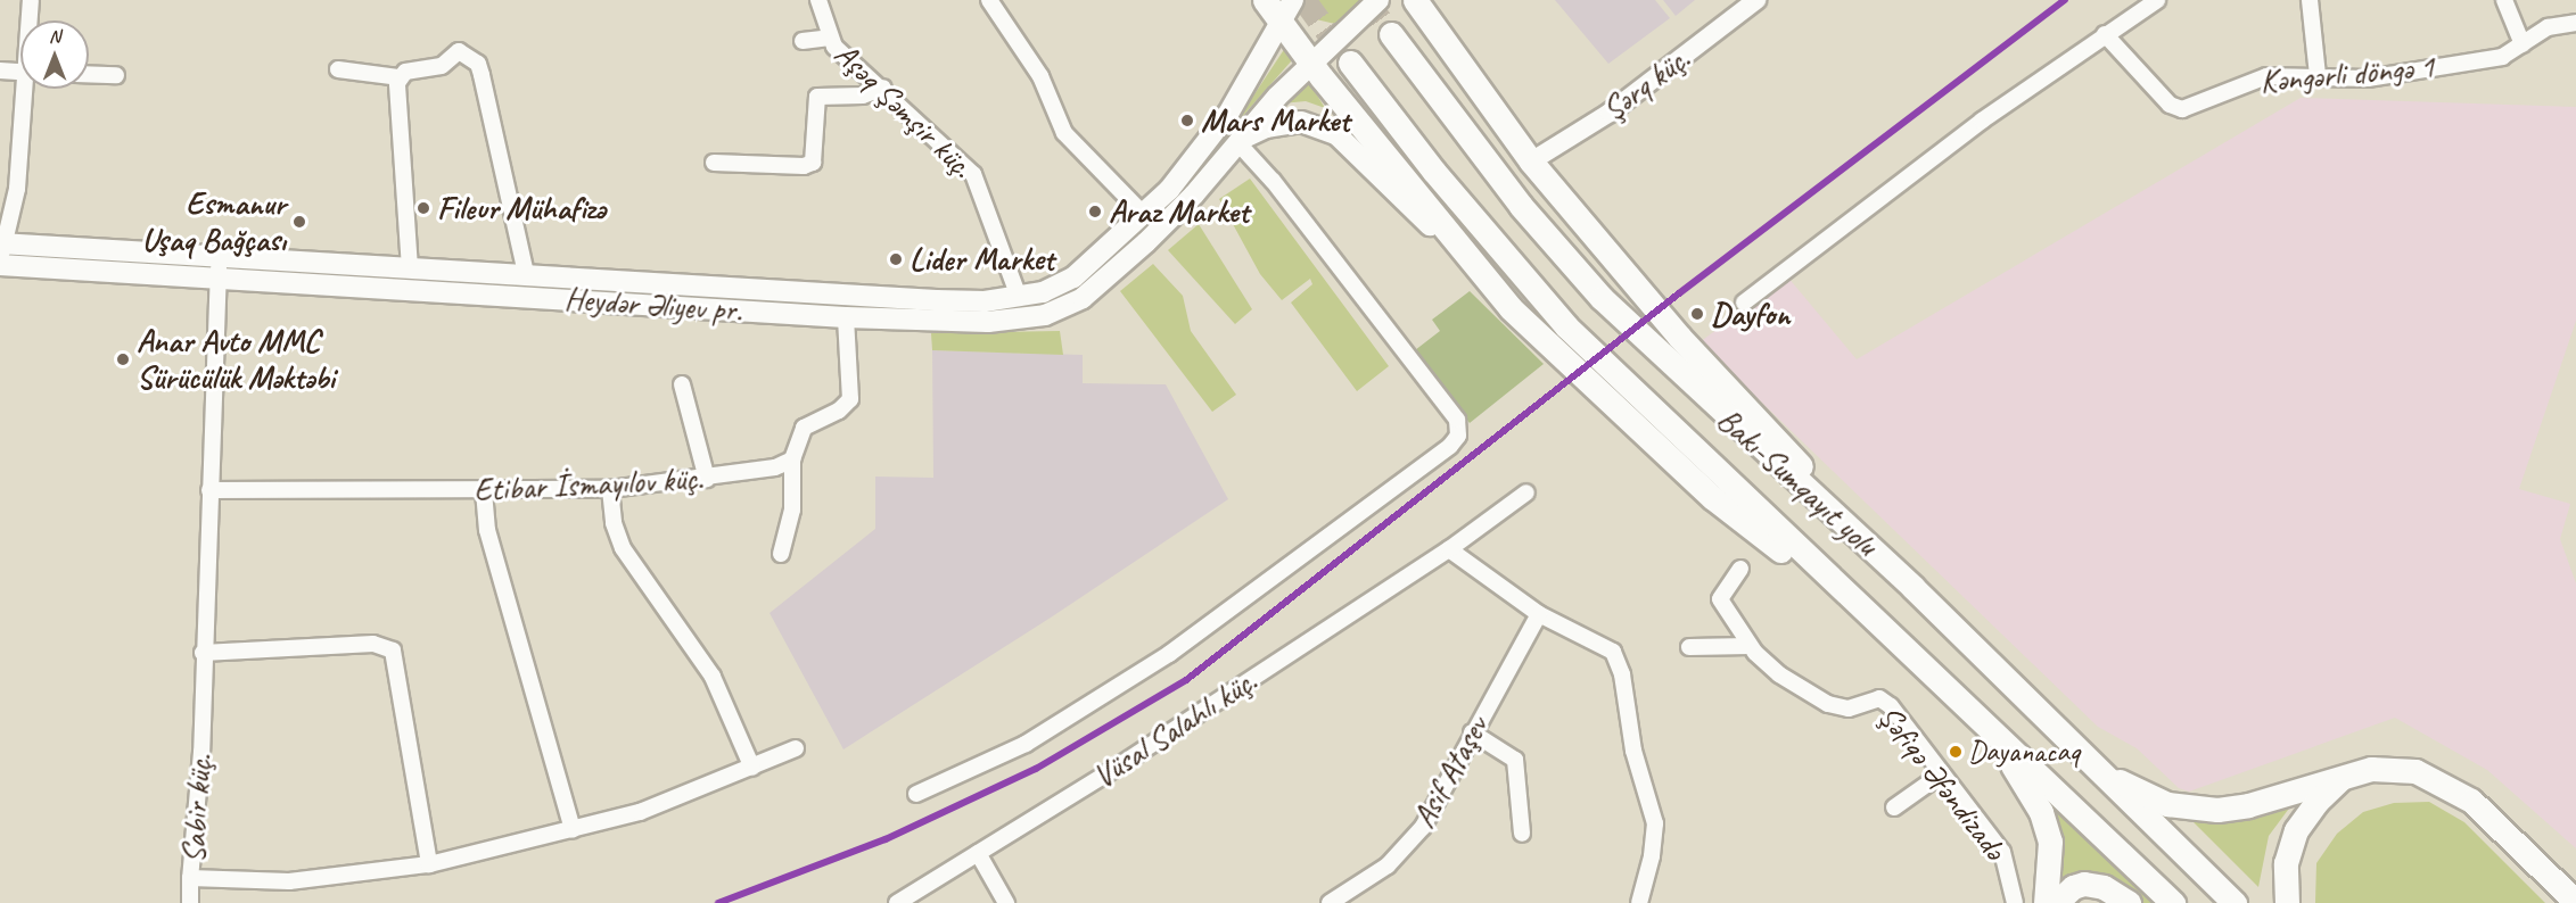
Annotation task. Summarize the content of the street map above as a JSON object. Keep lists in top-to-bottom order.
{
  "streets": {
    "highway": ["Bakı-Sumqayıt yolu"],
    "main road": ["Heydər Əliyev pr."],
    "street": [
      "Kəngərli döngə 1",
      "Şərq küç.",
      "Aşəq Şəmşir küç.",
      "Etibar İsmayılov küç.",
      "Vüsal Salahlı küç.",
      "Asif Ataşev",
      "Şəfiqə Əfəndizadə",
      "Sabir küç."
    ]
  },
  "crossings": [
    ["Aşəq Şəmşir küç.", "Heydər Əliyev pr."],
    ["Heydər Əliyev pr.", "Sabir küç."],
    ["Etibar İsmayılov küç.", "Sabir küç."]
  ],
  "places": [
    "Mars Market",
    "Fileur Mühafizə",
    "Araz Market",
    "Esmanur Uşaq Bağçası",
    "Lider Market",
    "Dayfon",
    "Anar Avto MMC Sürücülük Məktəbi",
    "Dayanacaq"
  ],
  "north": "top"
}
